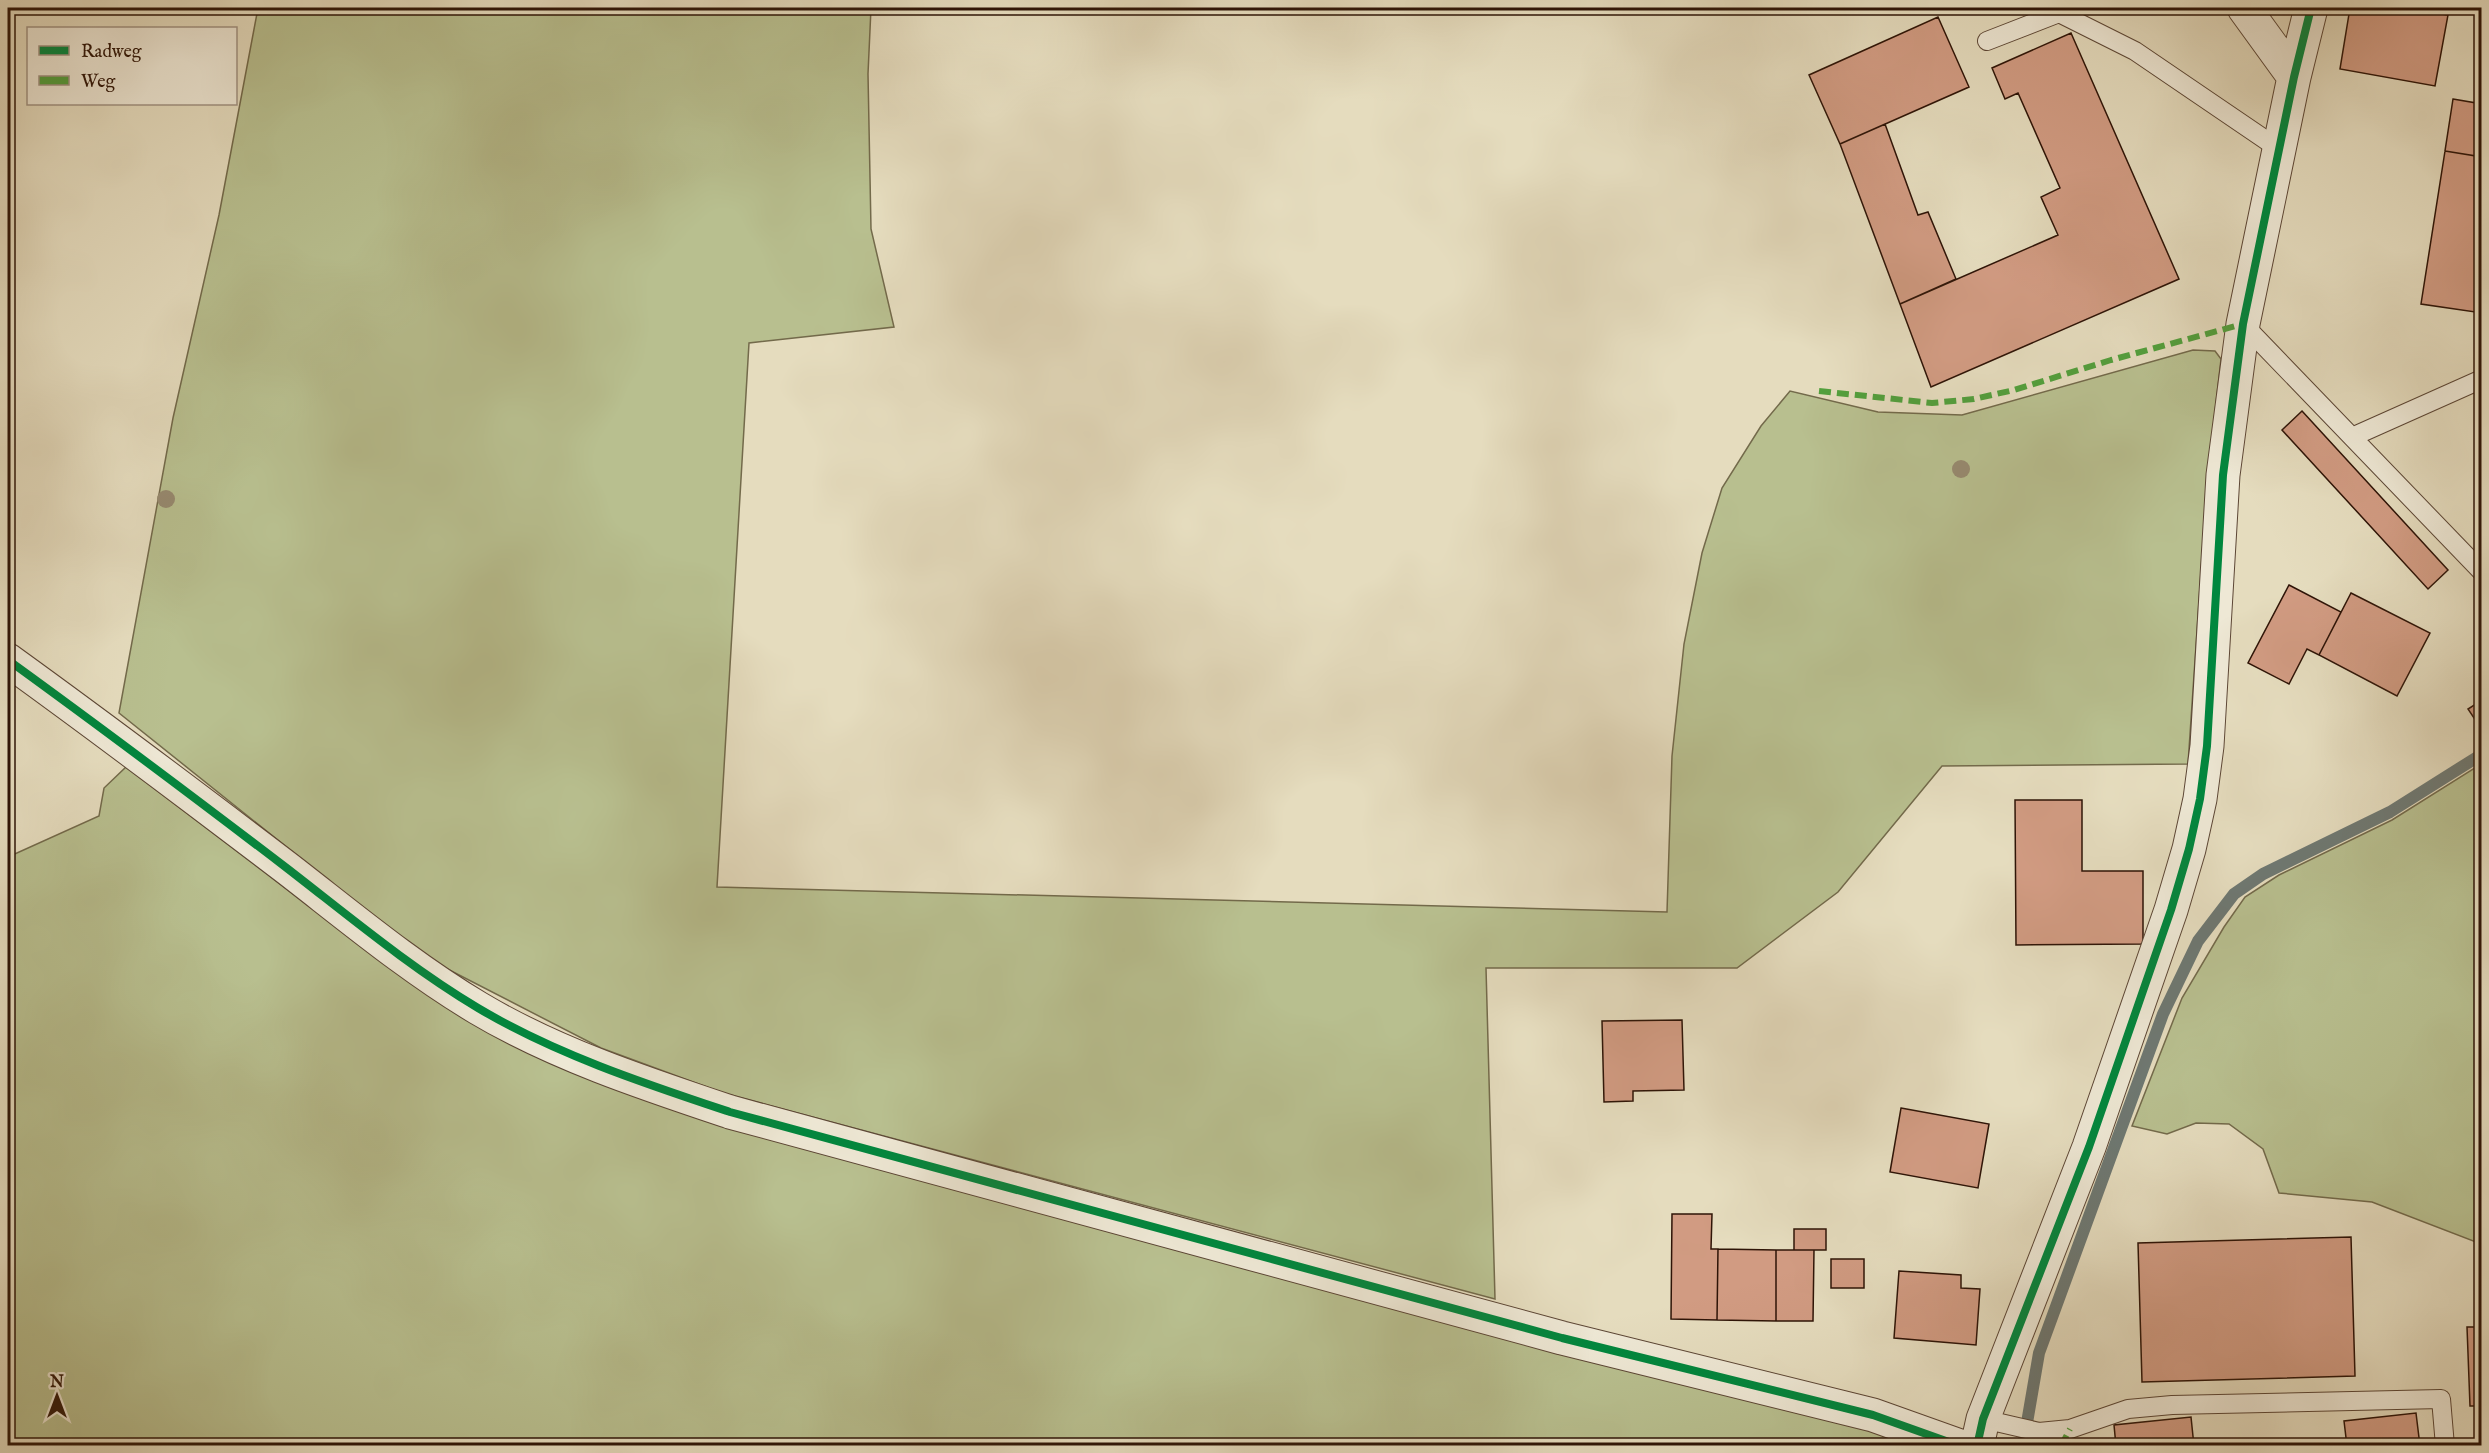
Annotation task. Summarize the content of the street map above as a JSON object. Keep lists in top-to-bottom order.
{
  "legend": ["Radweg", "Weg"],
  "north": "top"
}
